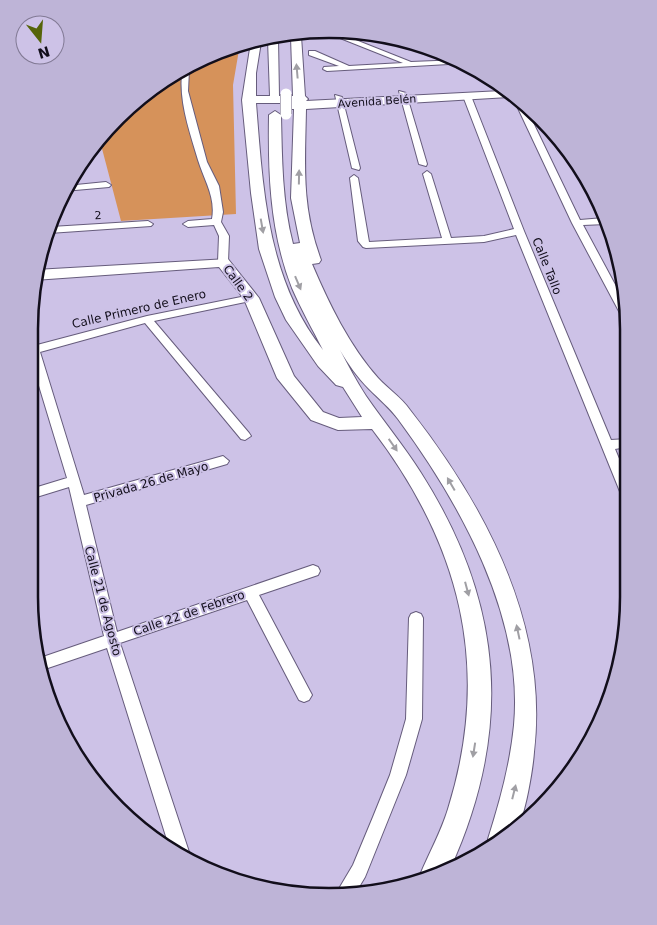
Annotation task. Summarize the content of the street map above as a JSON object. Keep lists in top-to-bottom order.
{
  "streets": {
    "street": [
      "Avenida Belén",
      "2",
      "Calle Tallo",
      "Calle 2",
      "Calle Primero de Enero",
      "Privada 26 de Mayo",
      "Calle 21 de Agosto",
      "Calle 22 de Febrero"
    ]
  },
  "crossings": [
    ["Avenida Belén", "Calle Tallo"],
    ["Calle 2", "Calle Primero de Enero"],
    ["Privada 26 de Mayo", "Calle 21 de Agosto"],
    ["Calle 21 de Agosto", "Calle 22 de Febrero"]
  ],
  "north": "bottom"
}
